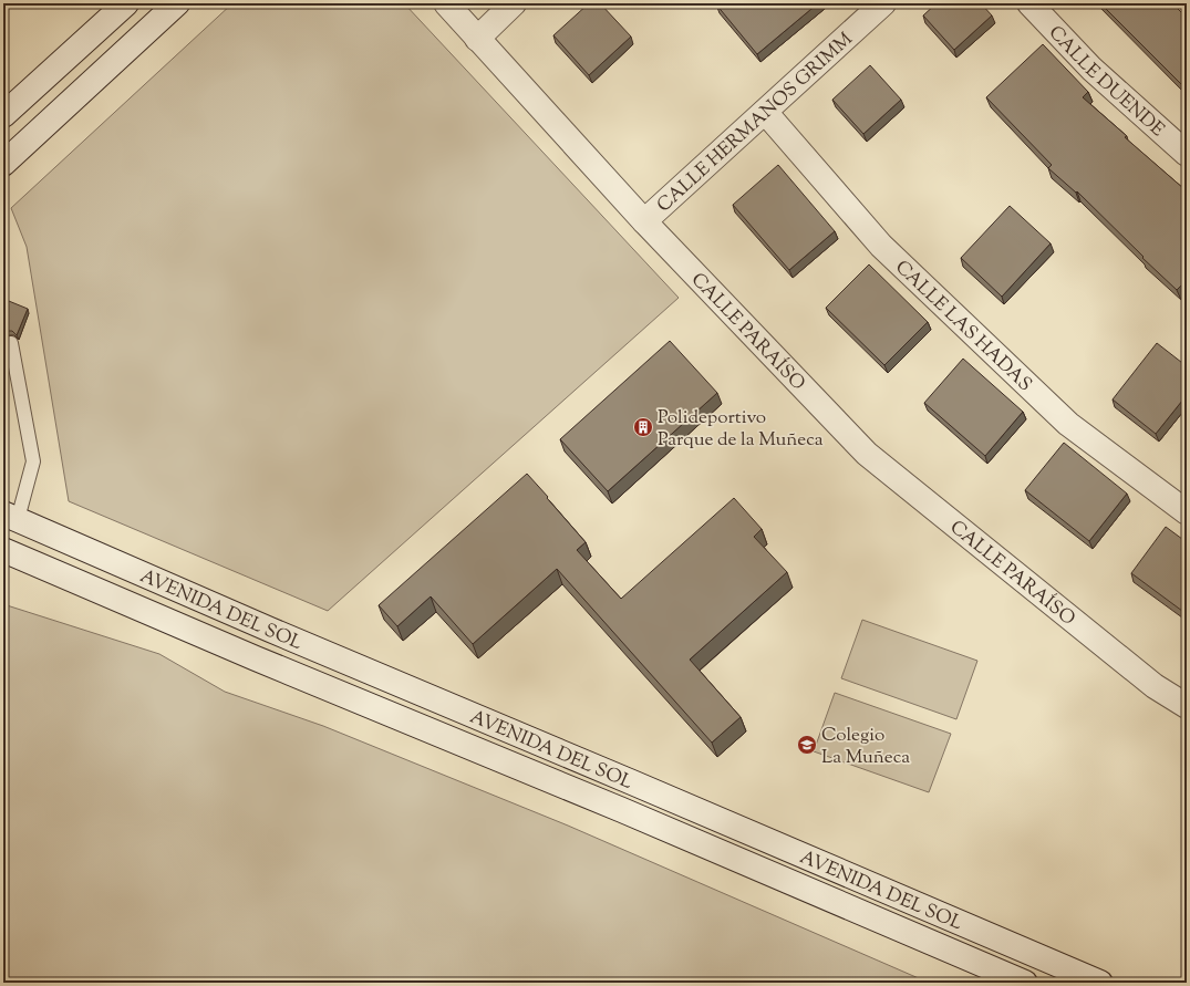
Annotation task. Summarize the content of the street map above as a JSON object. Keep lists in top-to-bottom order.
{
  "streets": {
    "street": [
      "CALLE DUENDE",
      "CALLE HERMANOS GRIMM",
      "CALLE LAS HADAS",
      "CALLE PARAÍSO",
      "AVENIDA DEL SOL"
    ]
  },
  "crossings": [
    ["CALLE HERMANOS GRIMM", "CALLE LAS HADAS"],
    ["CALLE HERMANOS GRIMM", "CALLE PARAÍSO"]
  ],
  "places": {
    "building": ["Polideportivo Parque de la Muñeca"],
    "school or university": ["Colegio La Muñeca"]
  }
}
